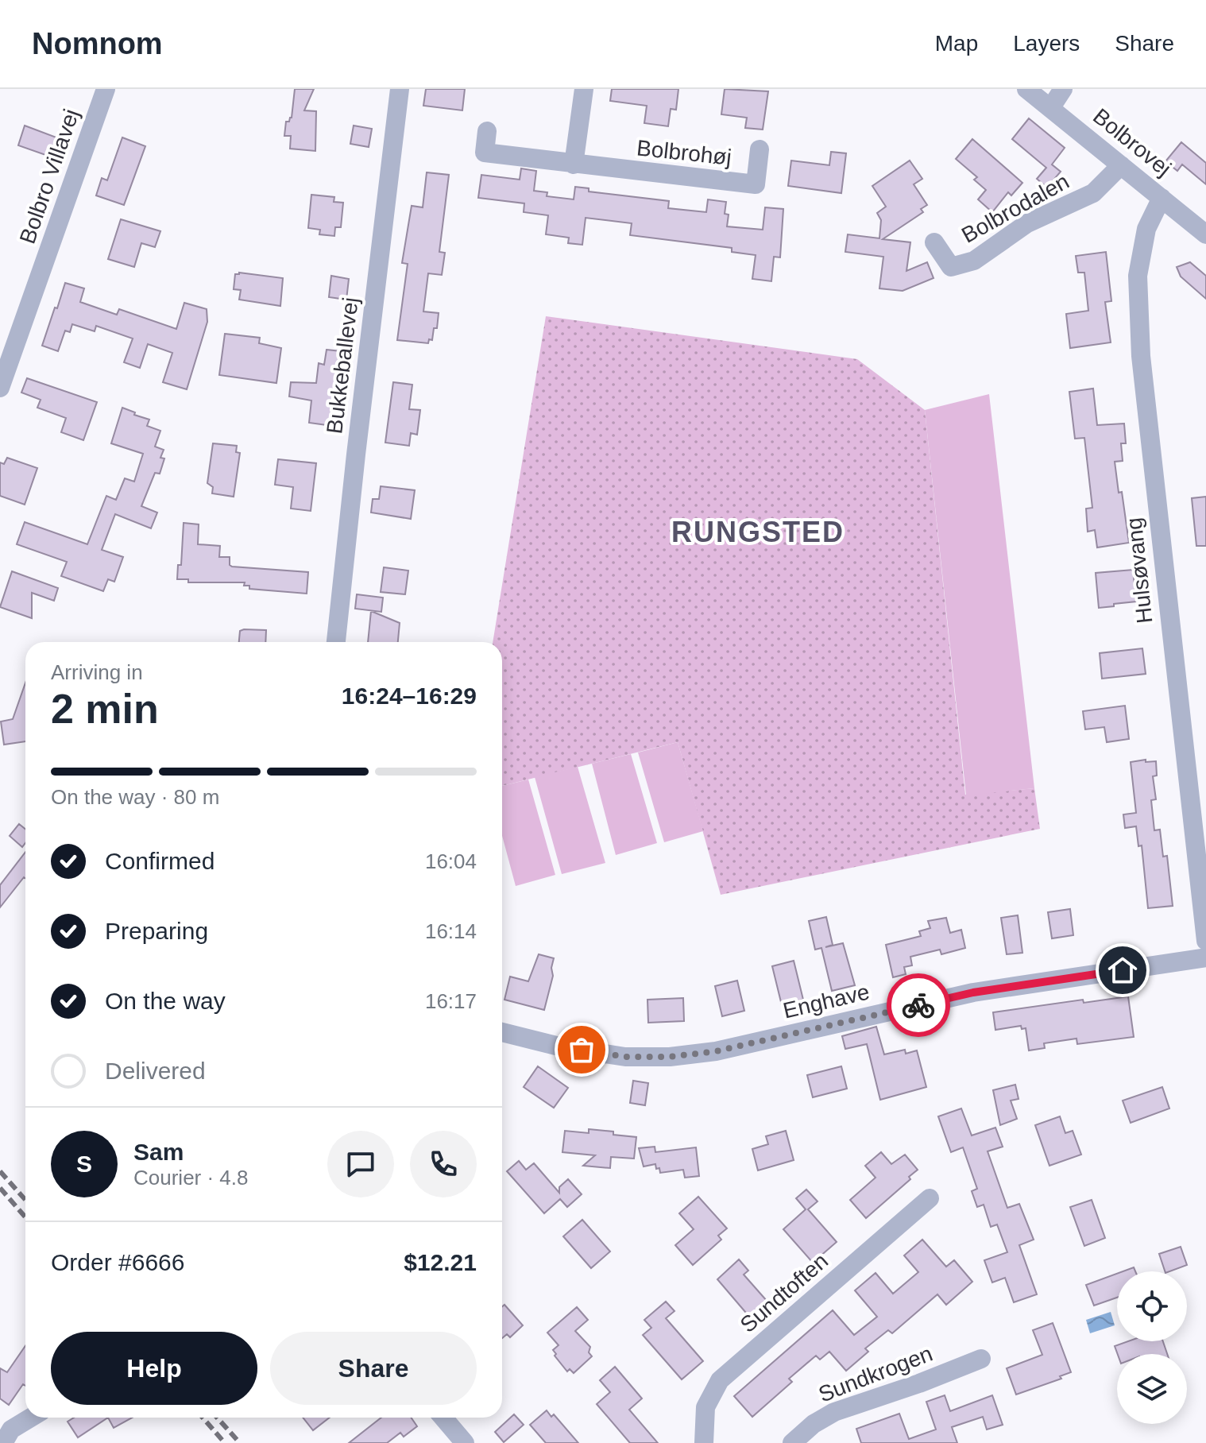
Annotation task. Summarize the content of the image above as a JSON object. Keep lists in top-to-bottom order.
{
  "streets": {
    "street": [
      "Bolbrovej",
      "Bolbrohøj",
      "Bolbro Villavej",
      "Bolbrodalen",
      "Bukkeballevej",
      "Hulsøvang",
      "Enghave",
      "Sundtoften",
      "Sundkrogen"
    ]
  },
  "crossings": [
    ["Bolbrovej", "Bolbrodalen"],
    ["Bolbrovej", "Hulsøvang"]
  ],
  "districts": ["RUNGSTED"],
  "page": {
    "header": "Nomnom",
    "nav": ["Map", "Layers", "Share"],
    "heading": ["2 min", "Arriving in", "16:24–16:29"],
    "panel": [
      "Sam",
      "Courier · 4.8",
      "Order #6666",
      "$12.21"
    ],
    "bar": "On the way · 80 m",
    "list": [
      ["Confirmed", "16:04"],
      ["Preparing", "16:14"],
      ["On the way", "16:17"],
      "Delivered"
    ],
    "round": "S",
    "buttons": ["Help", "Share"]
  }
}
